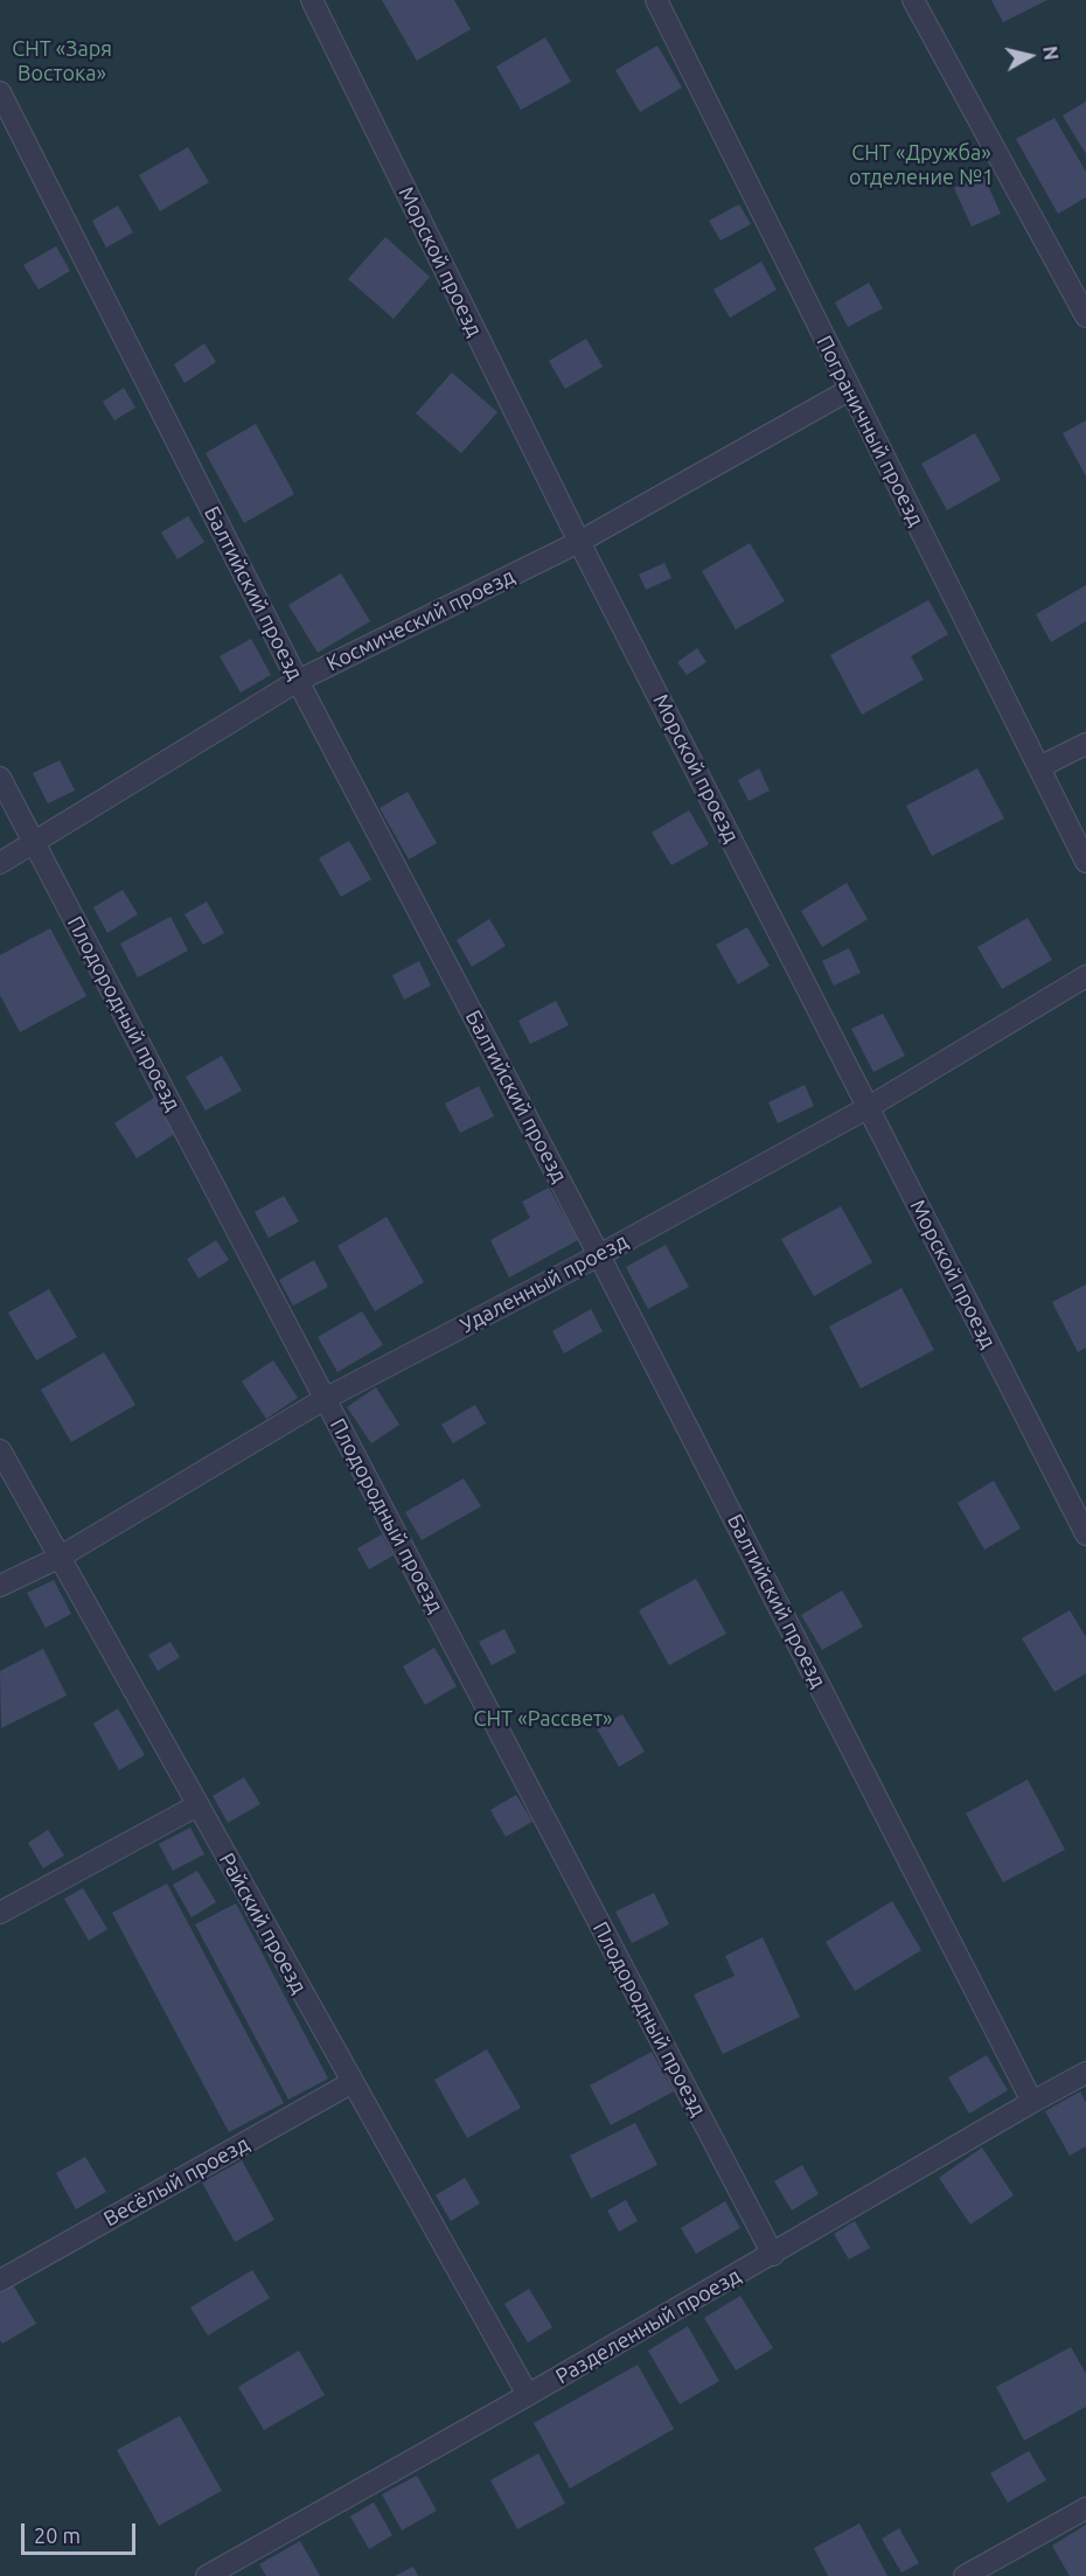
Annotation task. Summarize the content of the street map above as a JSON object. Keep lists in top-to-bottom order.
{
  "streets": {
    "lane": [
      "Морской проезд",
      "Пограничный проезд",
      "Балтийский проезд",
      "Космический проезд",
      "Плодородный проезд",
      "Удаленный проезд",
      "Райский проезд",
      "Весёлый проезд",
      "Разделенный проезд"
    ]
  },
  "crossings": [
    ["Морской проезд", "Космический проезд"],
    ["Морской проезд", "Удаленный проезд"],
    ["Пограничный проезд", "Космический проезд"],
    ["Балтийский проезд", "Космический проезд"],
    ["Балтийский проезд", "Удаленный проезд"],
    ["Балтийский проезд", "Разделенный проезд"],
    ["Космический проезд", "Плодородный проезд"],
    ["Плодородный проезд", "Удаленный проезд"],
    ["Плодородный проезд", "Разделенный проезд"],
    ["Удаленный проезд", "Райский проезд"],
    ["Райский проезд", "Весёлый проезд"],
    ["Райский проезд", "Разделенный проезд"]
  ],
  "parks": ["СНТ «Заря Востока»", "СНТ «Дружба» отделение №1", "СНТ «Рассвет»"],
  "scale_bar": "20 m",
  "north": "right"
}
